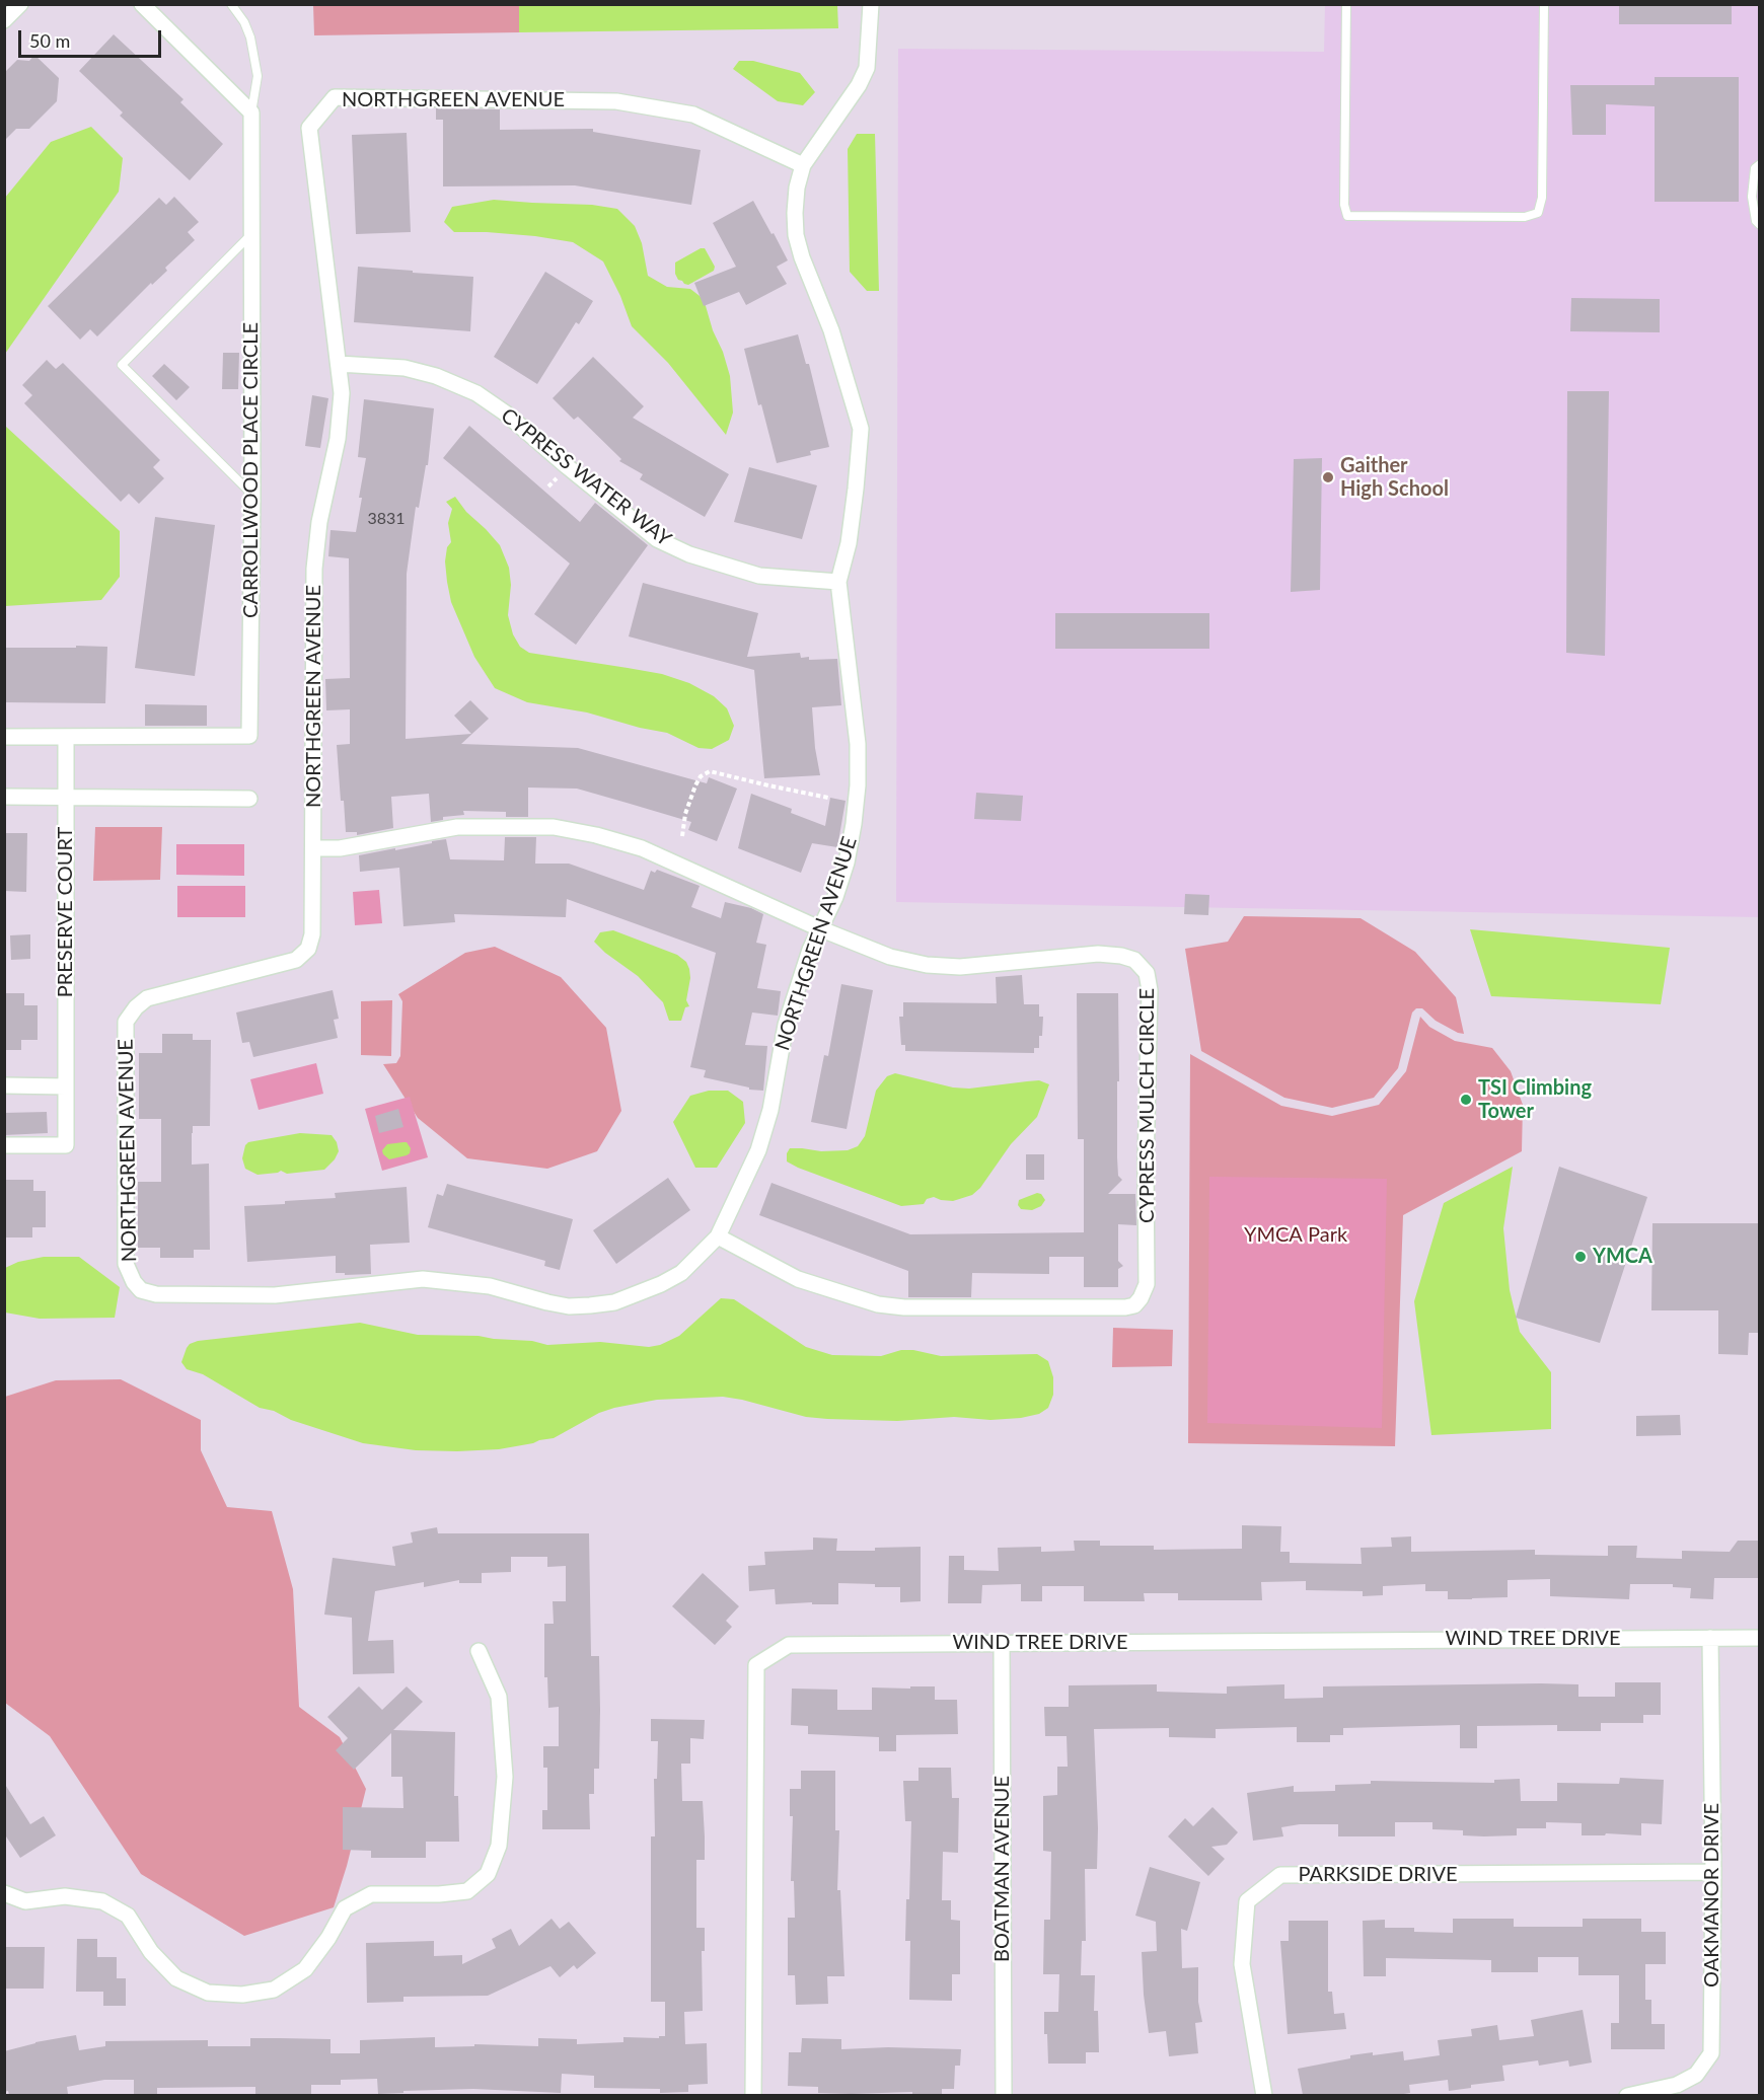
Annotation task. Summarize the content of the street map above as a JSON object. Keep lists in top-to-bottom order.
{
  "streets": {
    "street": [
      "NORTHGREEN AVENUE",
      "CARROLLWOOD PLACE CIRCLE",
      "CYPRESS WATER WAY",
      "PRESERVE COURT",
      "CYPRESS MULCH CIRCLE",
      "WIND TREE DRIVE",
      "BOATMAN AVENUE",
      "PARKSIDE DRIVE",
      "OAKMANOR DRIVE"
    ]
  },
  "crossings": [
    ["NORTHGREEN AVENUE", "CYPRESS WATER WAY"],
    ["NORTHGREEN AVENUE", "CYPRESS MULCH CIRCLE"],
    ["CARROLLWOOD PLACE CIRCLE", "PRESERVE COURT"],
    ["WIND TREE DRIVE", "BOATMAN AVENUE"],
    ["WIND TREE DRIVE", "OAKMANOR DRIVE"],
    ["PARKSIDE DRIVE", "OAKMANOR DRIVE"]
  ],
  "parks": ["YMCA Park"],
  "places": ["Gaither High School", "TSI Climbing Tower", "YMCA"],
  "house_numbers": ["3831"],
  "scale_bar": "50 m"
}
